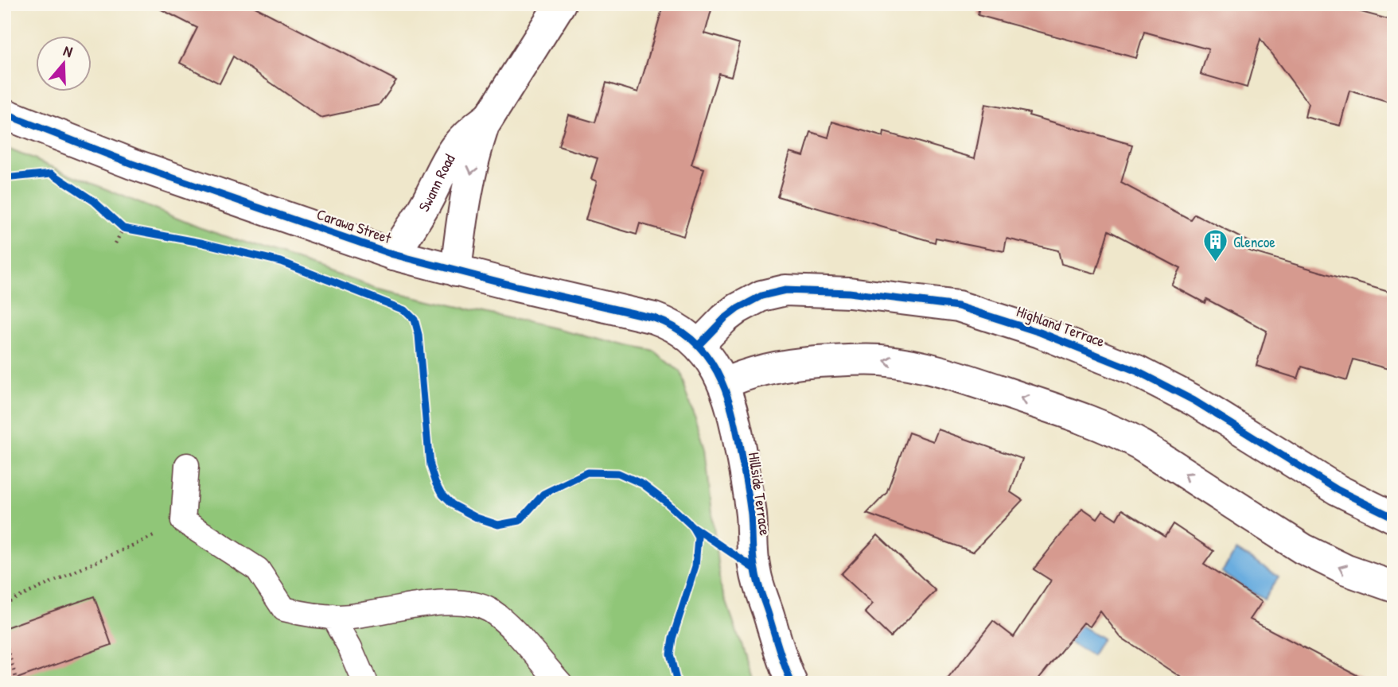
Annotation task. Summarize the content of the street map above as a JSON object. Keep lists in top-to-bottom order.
{
  "streets": {
    "street": [
      "Swann Road",
      "Carawa Street",
      "Highland Terrace",
      "Hillside Terrace"
    ]
  },
  "crossings": [
    ["Swann Road", "Carawa Street"],
    ["Carawa Street", "Highland Terrace"],
    ["Carawa Street", "Hillside Terrace"],
    ["Highland Terrace", "Hillside Terrace"]
  ],
  "places": {
    "building": ["Glencoe"]
  },
  "north": "top"
}
